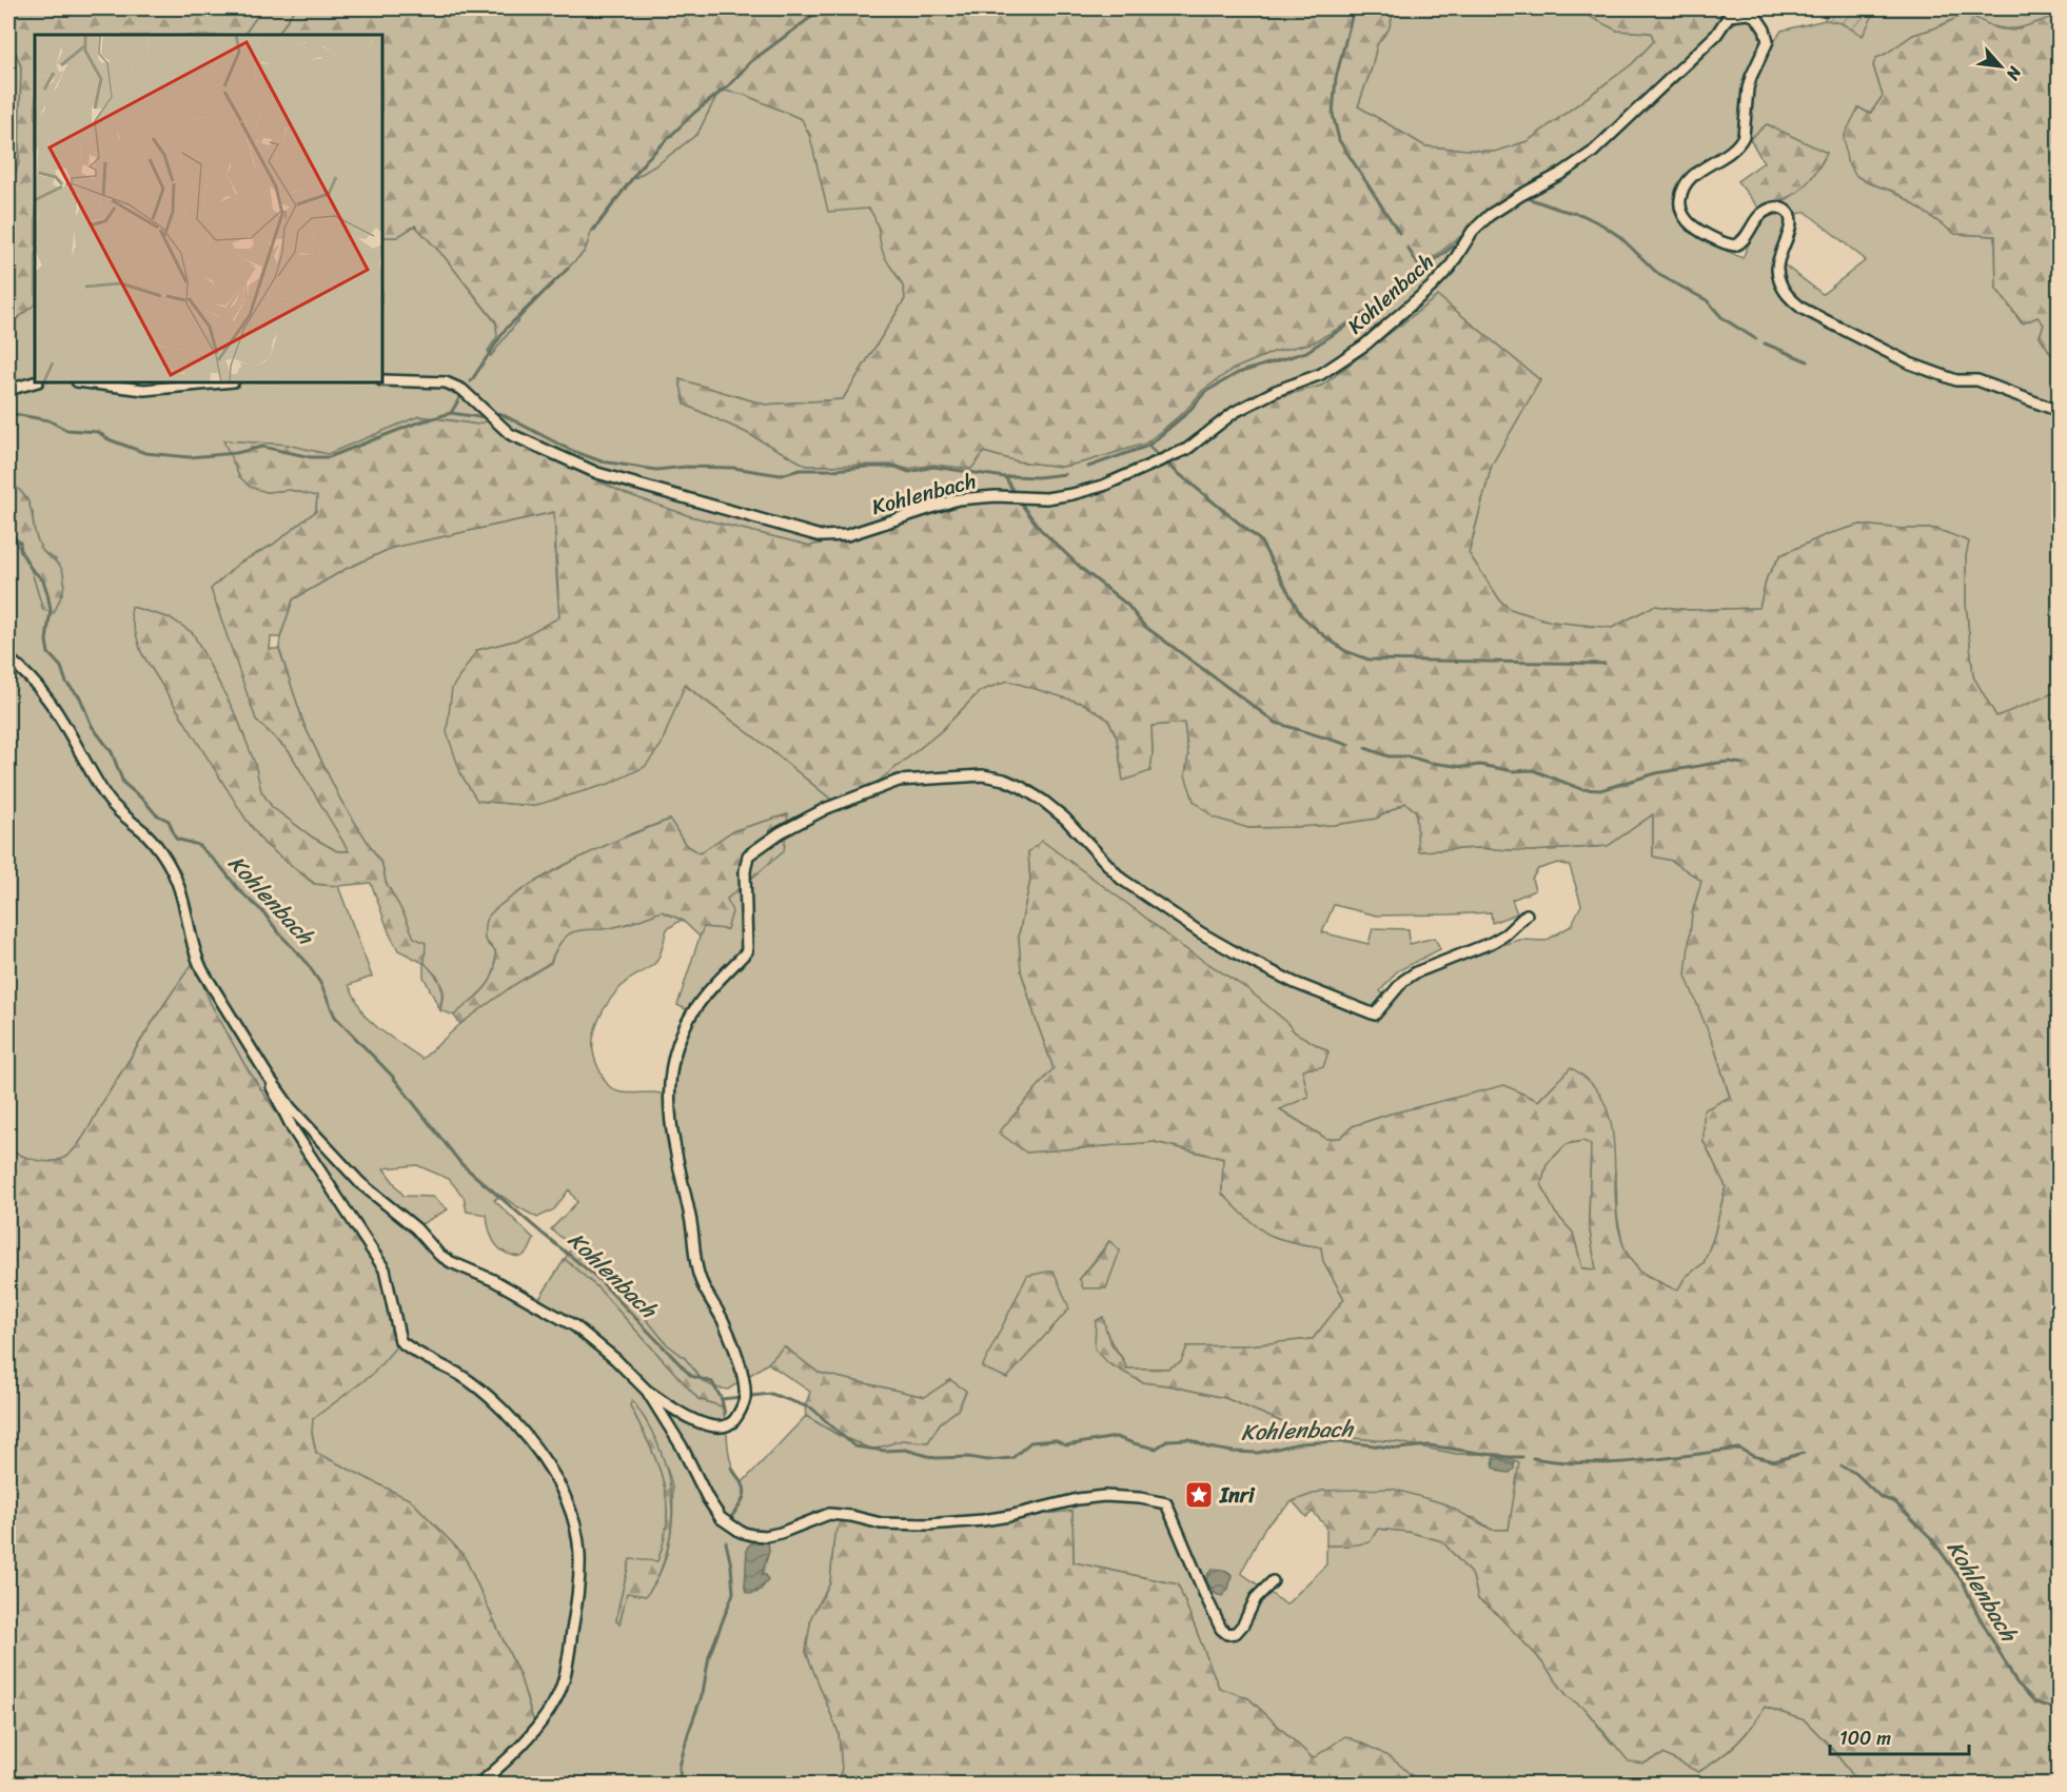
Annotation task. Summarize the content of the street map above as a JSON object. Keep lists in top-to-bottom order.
{
  "streets": {
    "street": ["Kohlenbach"]
  },
  "water": ["Kohlenbach"],
  "places": {
    "place": ["Inri"]
  },
  "scale_bar": "100 m",
  "north": "bottom right"
}
